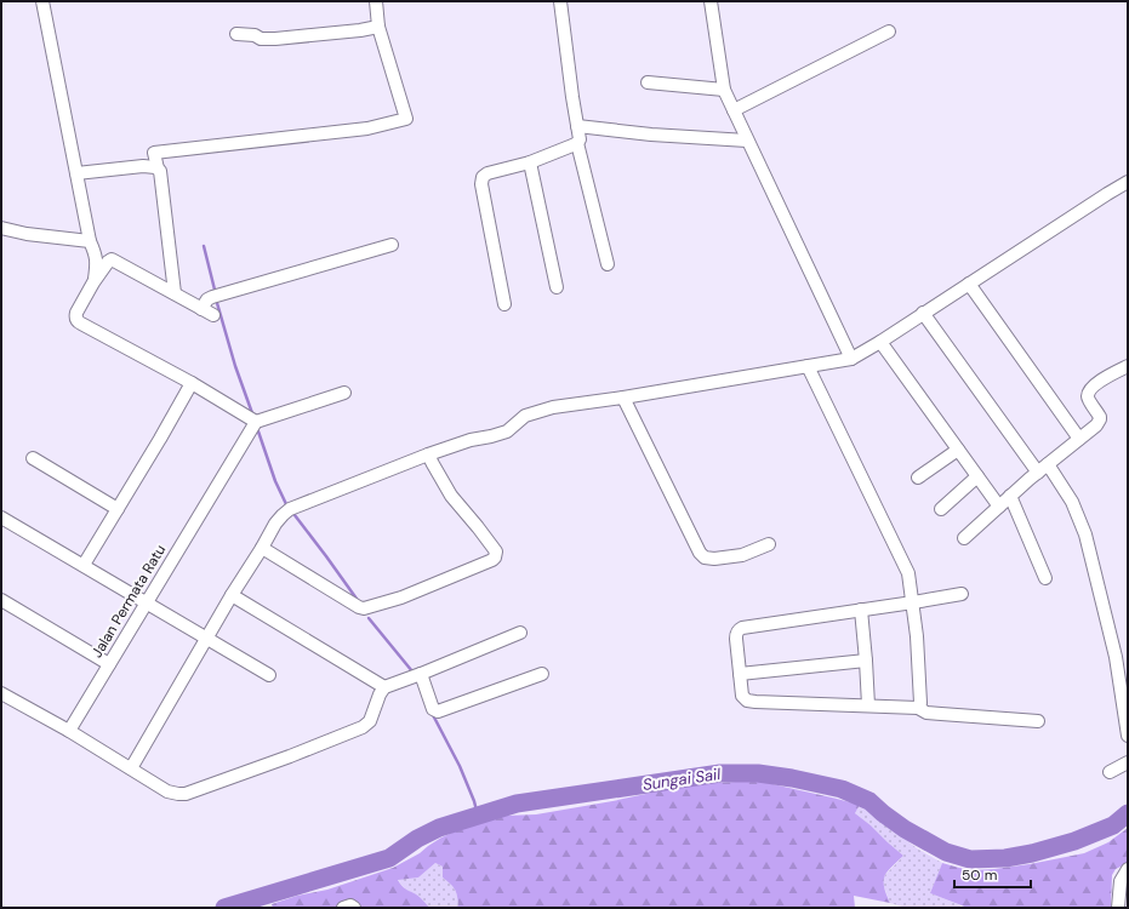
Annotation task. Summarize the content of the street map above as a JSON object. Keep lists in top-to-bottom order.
{
  "streets": {
    "street": ["Jalan Permata Ratu"]
  },
  "water": ["Sungai Sail"],
  "scale_bar": "50 m"
}
